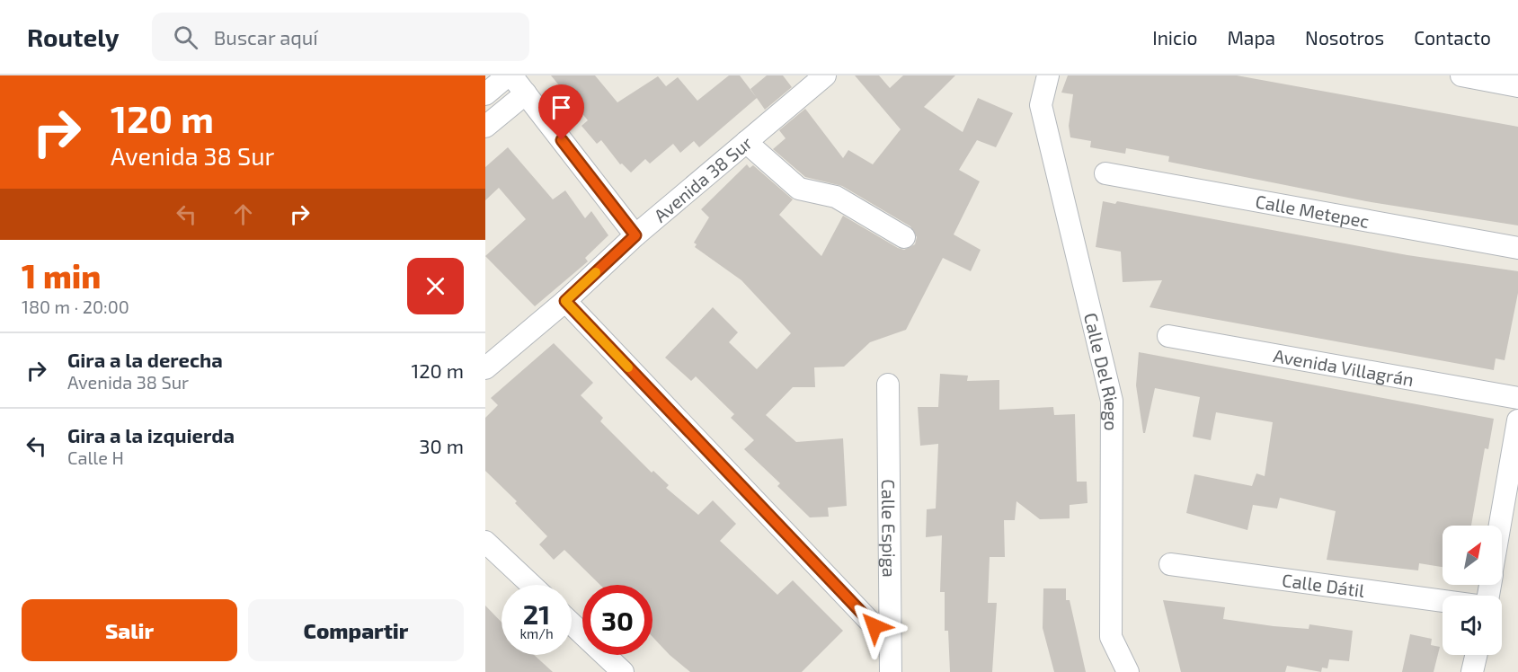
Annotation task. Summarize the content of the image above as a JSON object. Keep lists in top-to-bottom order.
{
  "streets": {
    "street": [
      "Avenida 38 Sur",
      "Calle Metepec",
      "Avenida Villagrán",
      "Calle Del Riego",
      "Calle Espiga",
      "Calle Dátil"
    ]
  },
  "north": "top right",
  "page": {
    "header": "Routely",
    "search": "Buscar aquí",
    "nav": [
      "Inicio",
      "Mapa",
      "Nosotros",
      "Contacto"
    ],
    "turn": ["120 m", "Avenida 38 Sur"],
    "heading": ["1 min", "180 m · 20:00"],
    "list": [
      {
        "name": "Gira a la derecha",
        "note": "Avenida 38 Sur",
        "value": "120 m"
      },
      {
        "name": "Gira a la izquierda",
        "note": "Calle H",
        "value": "30 m"
      }
    ],
    "speed": "21 km/h",
    "limit": "30",
    "buttons": ["Salir", "Compartir"]
  }
}
